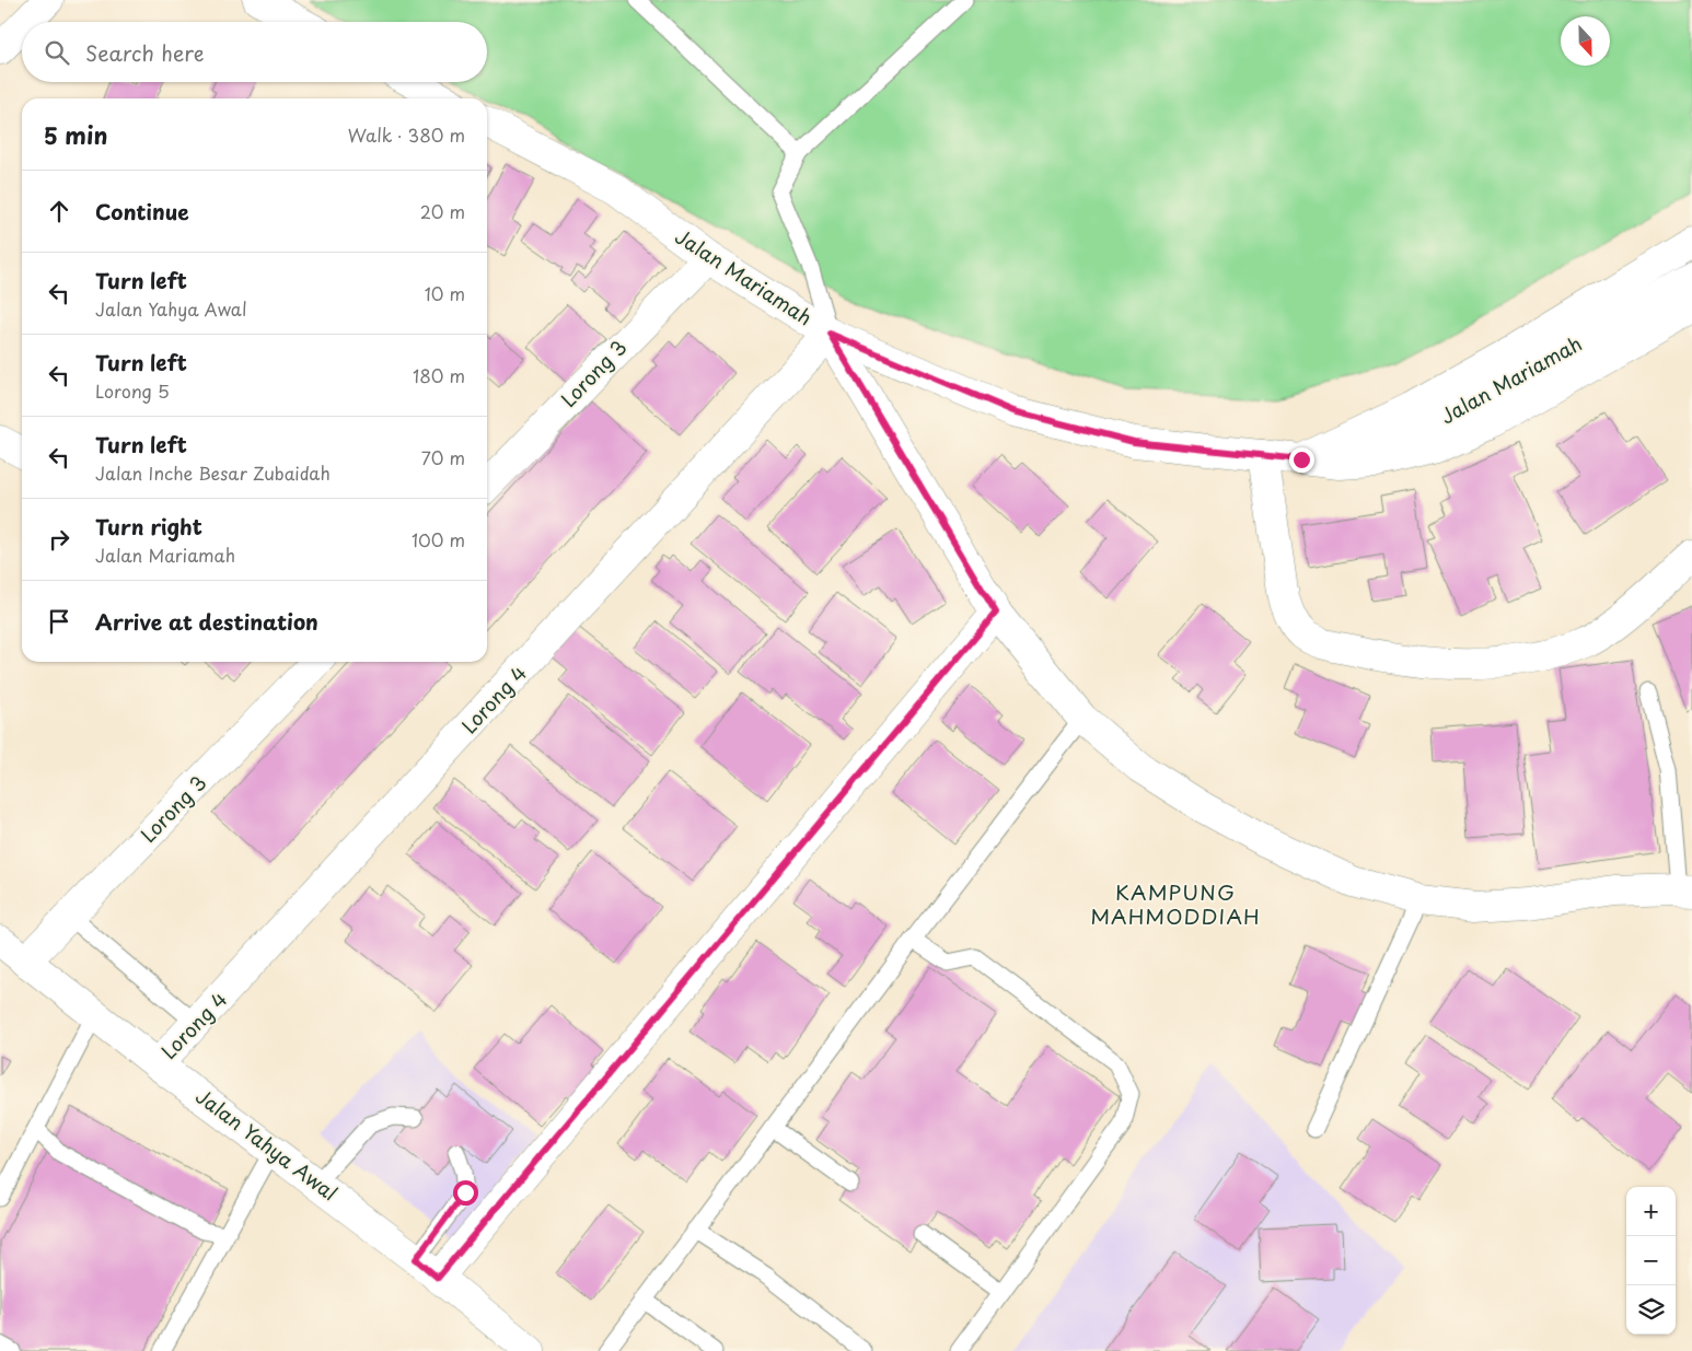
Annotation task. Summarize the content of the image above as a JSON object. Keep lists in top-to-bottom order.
{
  "streets": {
    "main road": [
      "Jalan Mariamah",
      "Lorong 3",
      "Lorong 4",
      "Jalan Yahya Awal"
    ]
  },
  "crossings": [
    ["Jalan Mariamah", "Lorong 3"],
    ["Jalan Mariamah", "Lorong 4"],
    ["Lorong 3", "Jalan Yahya Awal"],
    ["Lorong 4", "Jalan Yahya Awal"]
  ],
  "districts": ["KAMPUNG MAHMODDIAH"],
  "north": "bottom",
  "page": {
    "search": "Search here",
    "heading": ["5 min", "Walk · 380 m"],
    "list": [
      ["Continue", "20 m"],
      ["Turn left", "Jalan Yahya Awal", "10 m"],
      ["Turn left", "Lorong 5", "180 m"],
      ["Turn left", "Jalan Inche Besar Zubaidah", "70 m"],
      ["Turn right", "Jalan Mariamah", "100 m"],
      "Arrive at destination"
    ],
    "map_buttons": ["+", "−"]
  }
}
